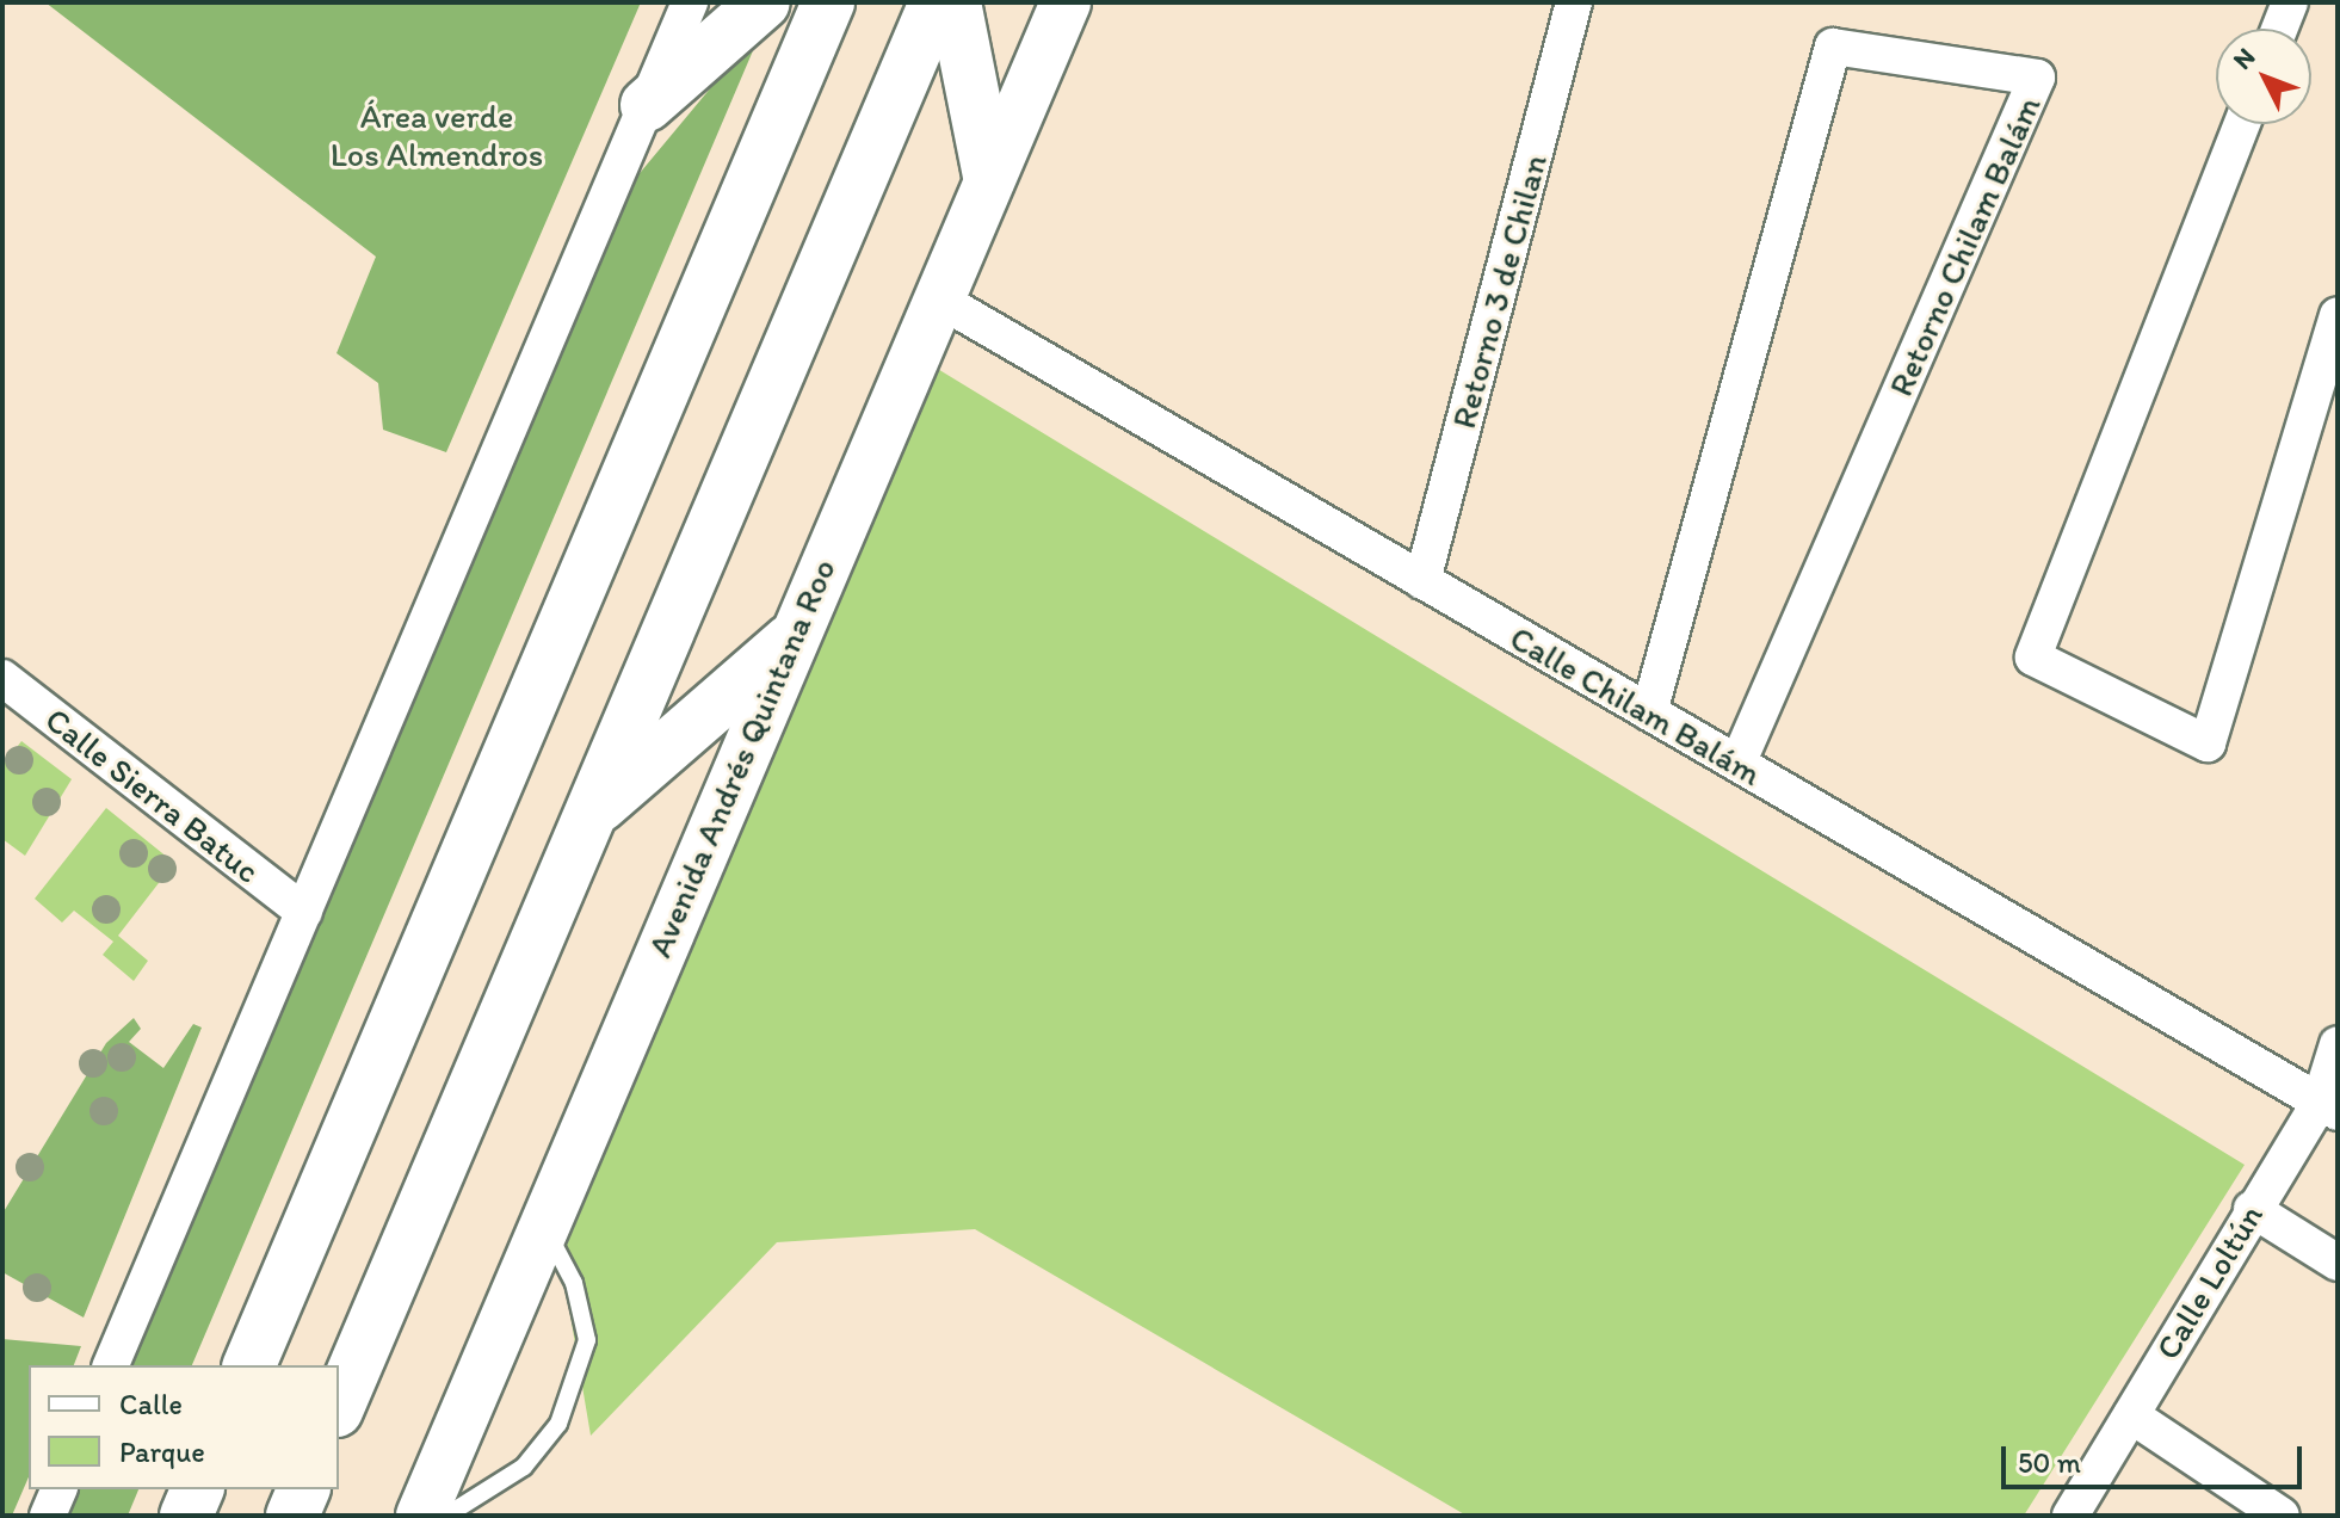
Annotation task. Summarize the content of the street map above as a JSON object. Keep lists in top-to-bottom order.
{
  "streets": {
    "street": [
      "Retorno Chilam Balám",
      "Retorno 3 de Chilan",
      "Calle Chilam Balám",
      "Avenida Andrés Quintana Roo",
      "Calle Sierra Batuc",
      "Calle Loltún"
    ]
  },
  "crossings": [
    ["Retorno Chilam Balám", "Calle Chilam Balám"],
    ["Retorno 3 de Chilan", "Calle Chilam Balám"],
    ["Calle Chilam Balám", "Avenida Andrés Quintana Roo"],
    ["Calle Chilam Balám", "Calle Loltún"]
  ],
  "parks": ["Área verde Los Almendros"],
  "legend": ["Calle", "Parque"],
  "scale_bar": "50 m",
  "north": "top left"
}
